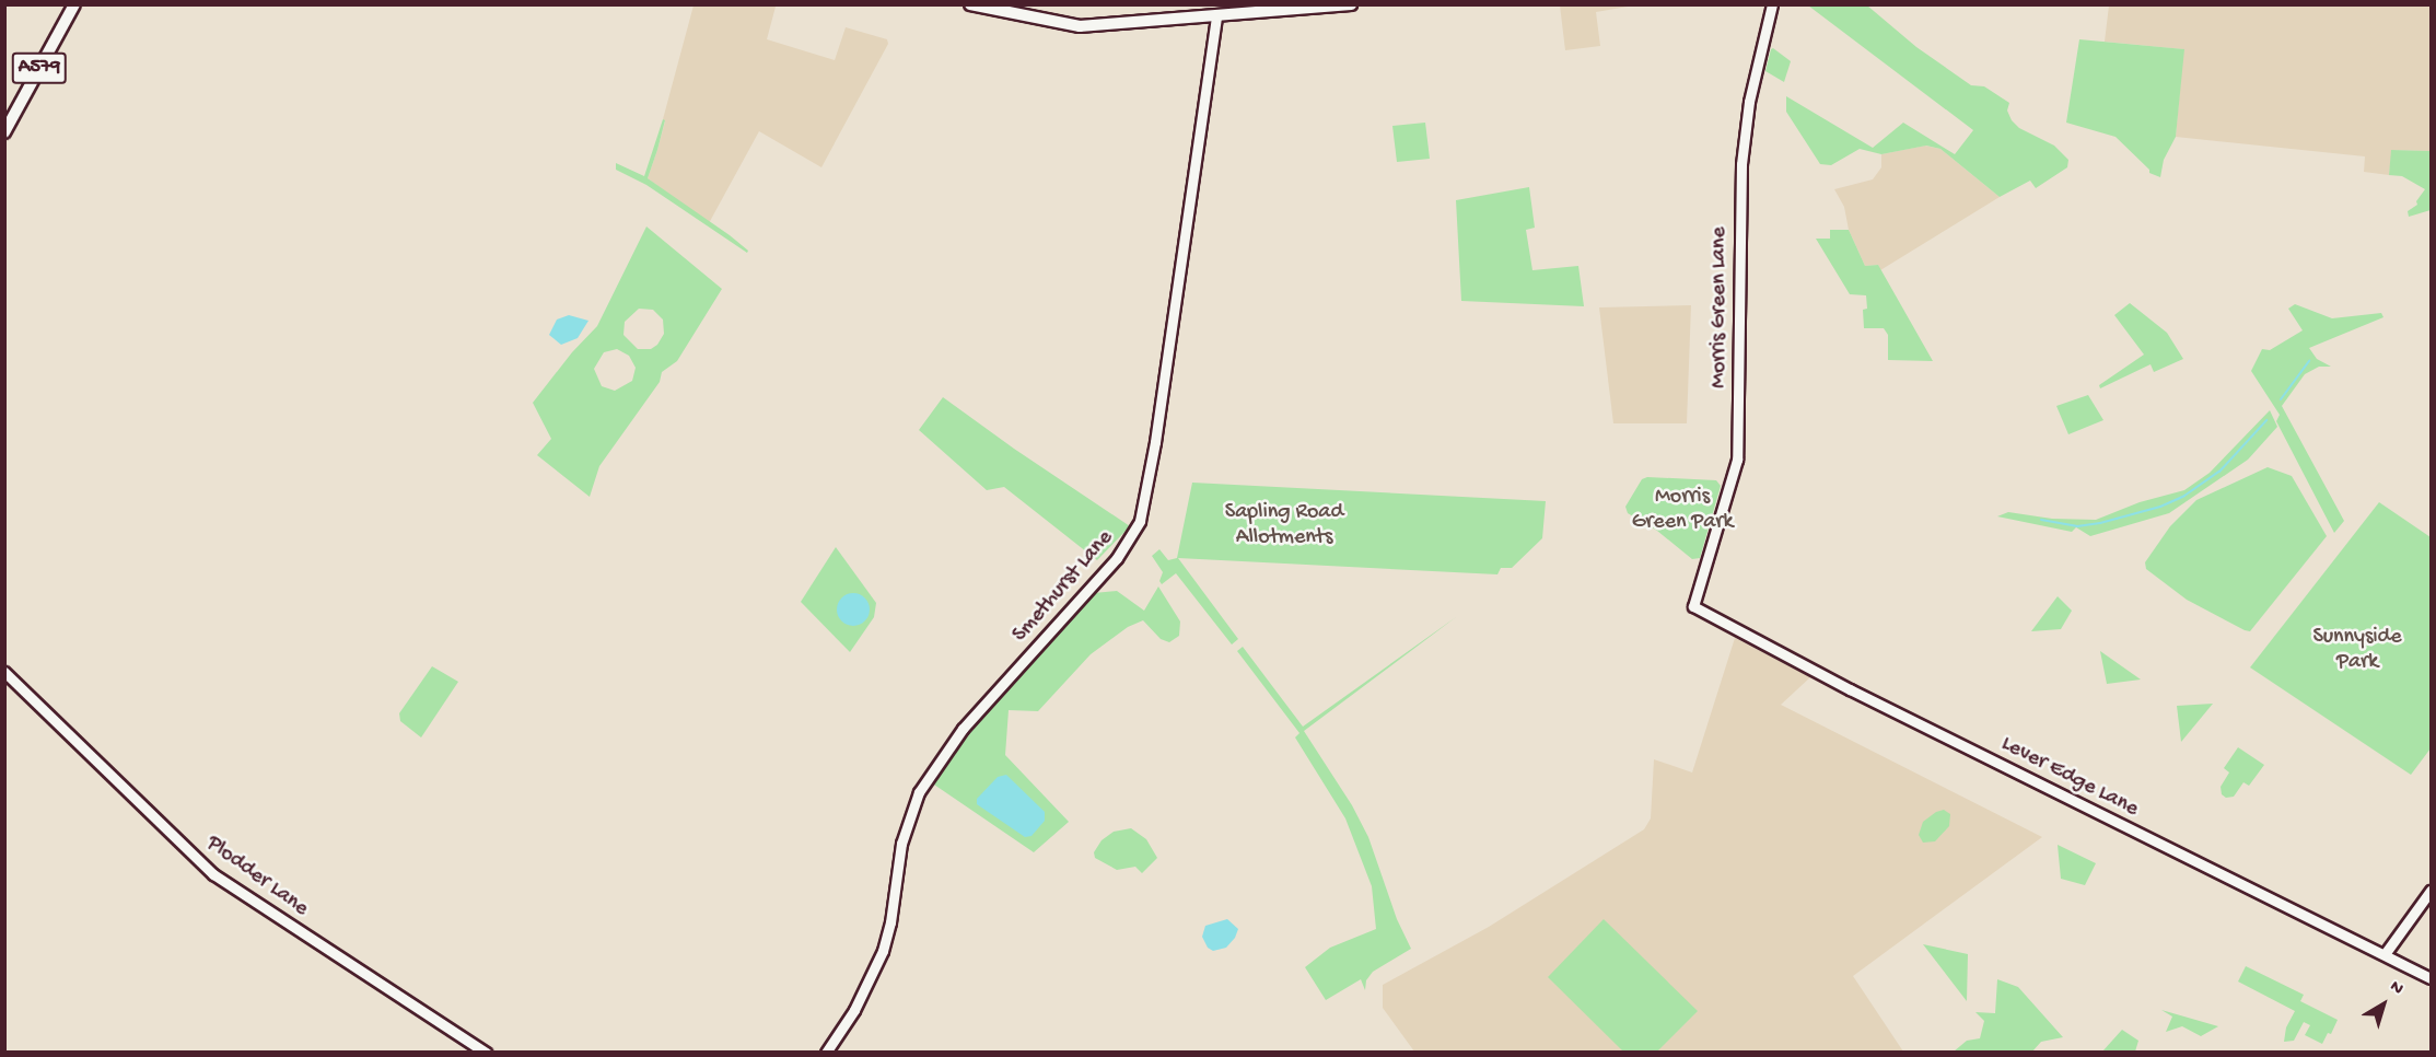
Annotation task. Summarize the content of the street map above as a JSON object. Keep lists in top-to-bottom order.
{
  "streets": {
    "main road": ["A579"],
    "street": [
      "Morris Green Lane",
      "Smethurst Lane",
      "Lever Edge Lane",
      "Plodder Lane"
    ]
  },
  "crossings": [
    ["Morris Green Lane", "Lever Edge Lane"]
  ],
  "parks": ["Morris Green Park", "Sapling Road Allotments", "Sunnyside Park"],
  "north": "top right"
}
